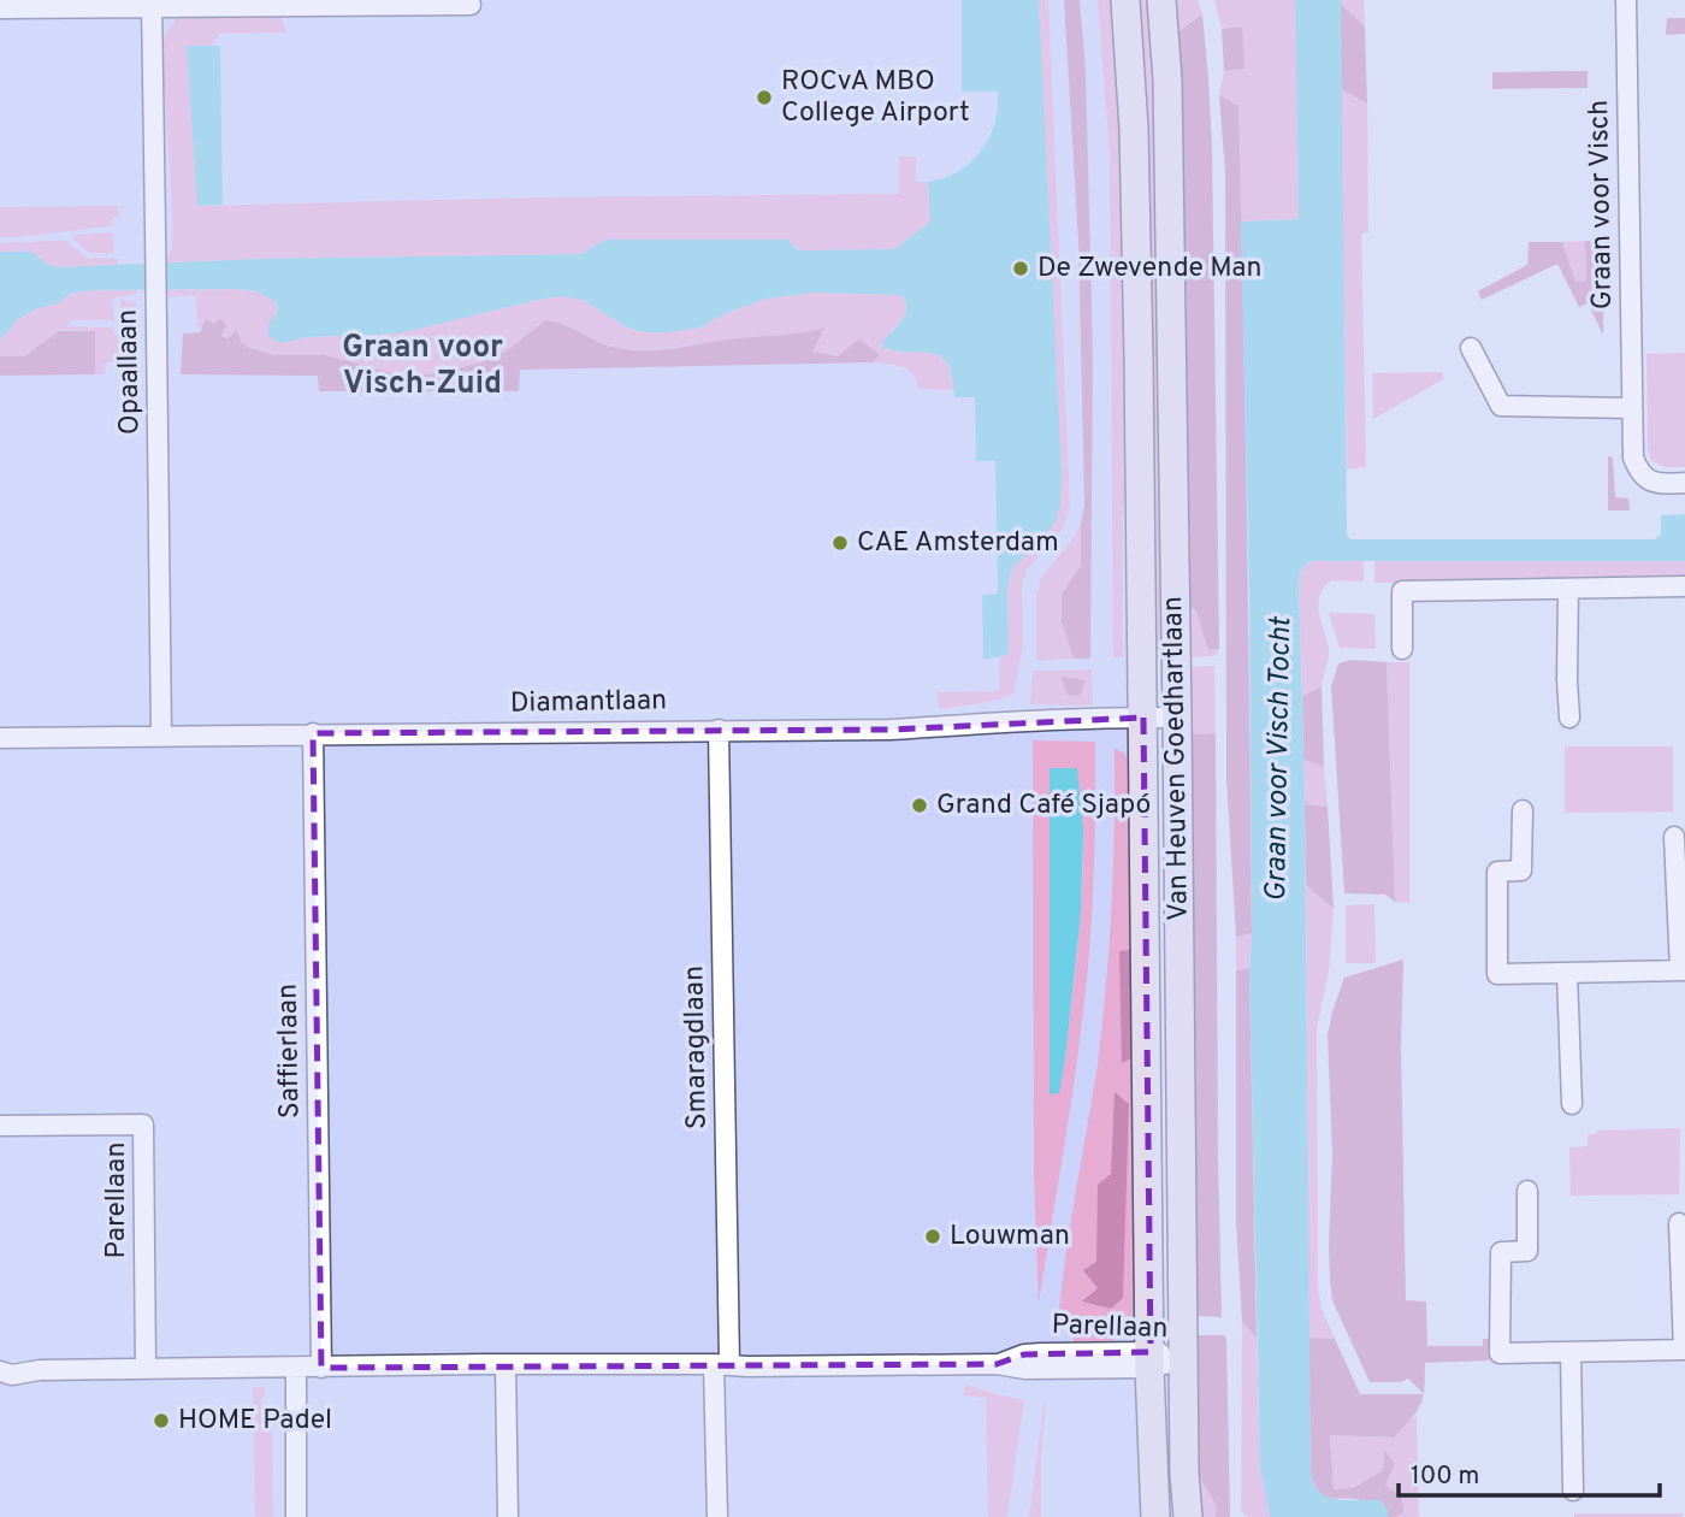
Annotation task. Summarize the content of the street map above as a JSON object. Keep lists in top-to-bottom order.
{
  "streets": {
    "main road": ["Van Heuven Goedhartlaan"],
    "street": [
      "Graan voor Visch",
      "Opaallaan",
      "Diamantlaan",
      "Smaragdlaan",
      "Saffierlaan",
      "Parellaan"
    ]
  },
  "crossings": [
    ["Opaallaan", "Diamantlaan"],
    ["Diamantlaan", "Van Heuven Goedhartlaan"],
    ["Diamantlaan", "Smaragdlaan"],
    ["Diamantlaan", "Saffierlaan"],
    ["Van Heuven Goedhartlaan", "Parellaan"],
    ["Smaragdlaan", "Parellaan"],
    ["Saffierlaan", "Parellaan"]
  ],
  "districts": ["Graan voor Visch-Zuid"],
  "water": ["Graan voor Visch Tocht"],
  "places": [
    "ROCvA MBO College Airport",
    "De Zwevende Man",
    "CAE Amsterdam",
    "Grand Café Sjapó",
    "Louwman",
    "HOME Padel"
  ],
  "scale_bar": "100 m"
}
